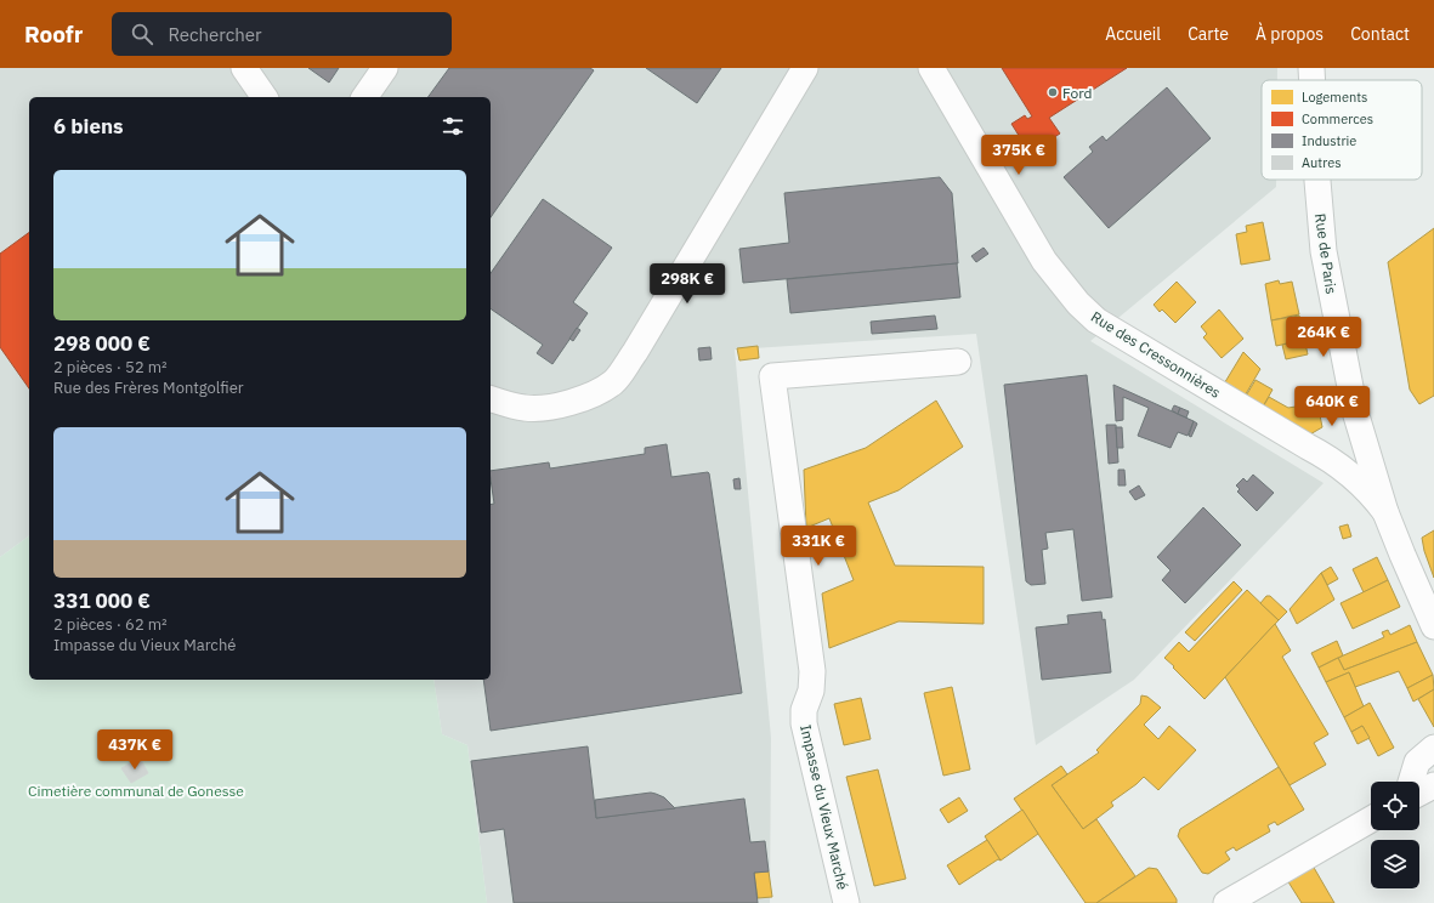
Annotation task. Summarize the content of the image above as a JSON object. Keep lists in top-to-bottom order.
{
  "streets": {
    "street": ["Rue de Paris", "Rue des Cressonnières", "Impasse du Vieux Marché"]
  },
  "crossings": [
    ["Rue de Paris", "Rue des Cressonnières"]
  ],
  "parks": ["Cimetière communal de Gonesse"],
  "places": ["Ford"],
  "legend": [
    "Logements",
    "Commerces",
    "Industrie",
    "Autres"
  ],
  "page": {
    "header": "Roofr",
    "search": "Rechercher",
    "nav": [
      "Accueil",
      "Carte",
      "À propos",
      "Contact"
    ],
    "heading": "6 biens",
    "price": [
      "375K €",
      "298K €",
      "264K €",
      "640K €",
      "331K €",
      "437K €"
    ],
    "list": [
      {
        "name": "298 000 €",
        "note": "2 pièces · 52 m² · Rue des Frères Montgolfier"
      },
      {
        "name": "331 000 €",
        "note": "2 pièces · 62 m² · Impasse du Vieux Marché"
      }
    ]
  }
}
